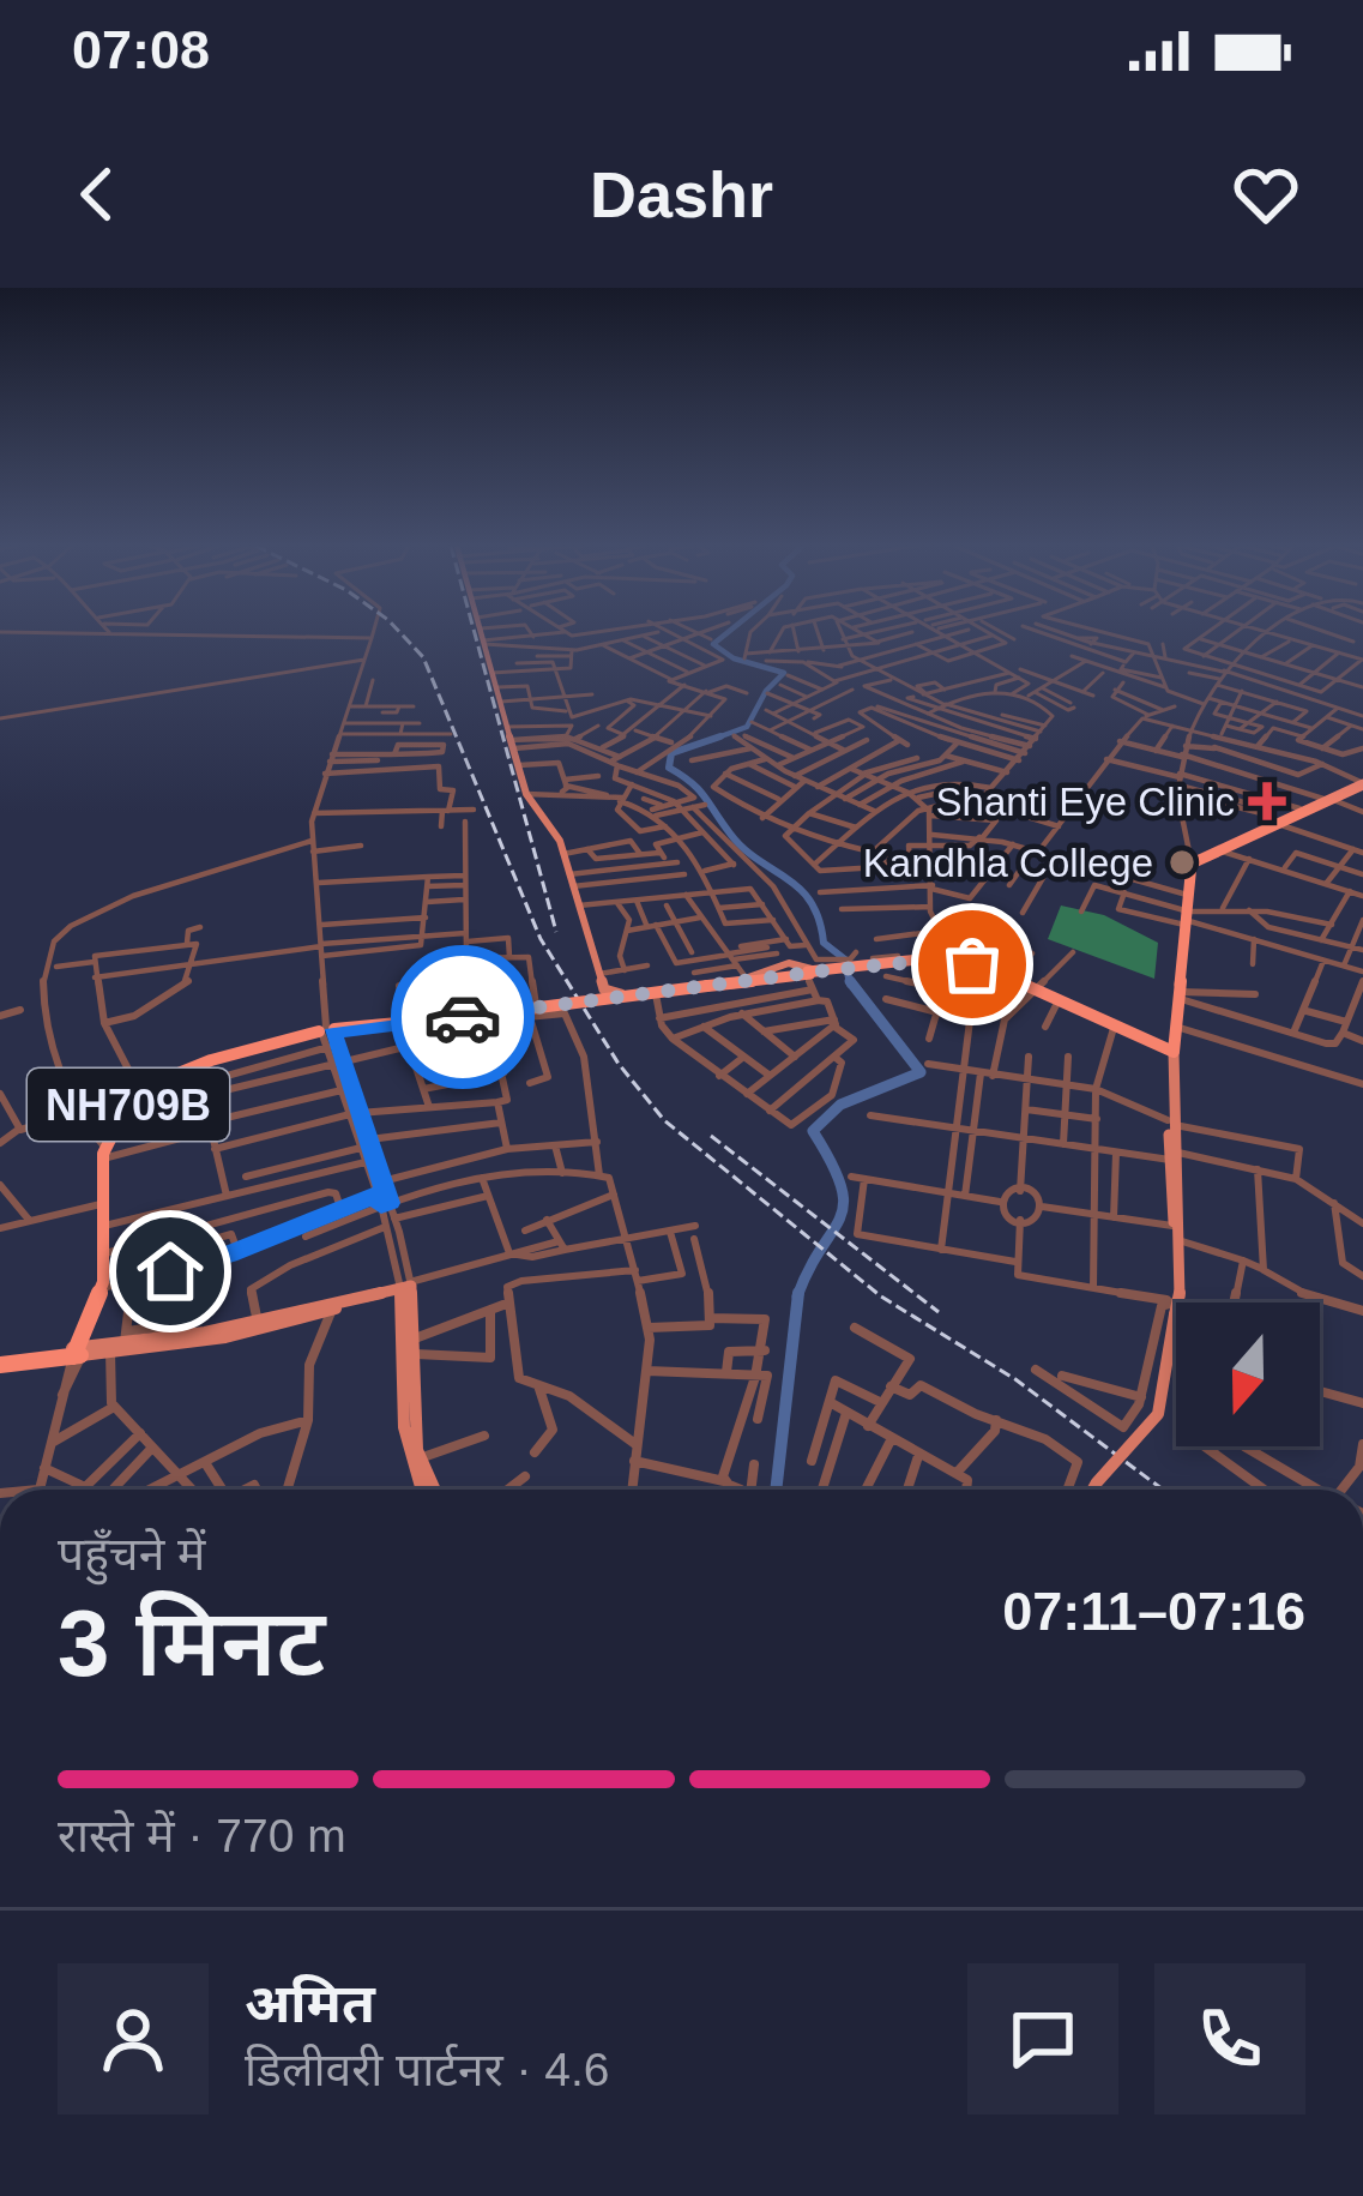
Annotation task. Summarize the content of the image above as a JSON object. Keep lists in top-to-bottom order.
{
  "streets": {
    "highway": ["NH709B"]
  },
  "places": {
    "health": ["Shanti Eye Clinic"],
    "other": ["Kandhla College"]
  },
  "north": "bottom",
  "page": {
    "status": "07:08",
    "header": "Dashr",
    "heading": ["3 मिनट", "पहुँचने में", "07:11–07:16"],
    "panel": ["अमित", "डिलीवरी पार्टनर · 4.6"],
    "bar": "रास्ते में · 770 m"
  }
}
